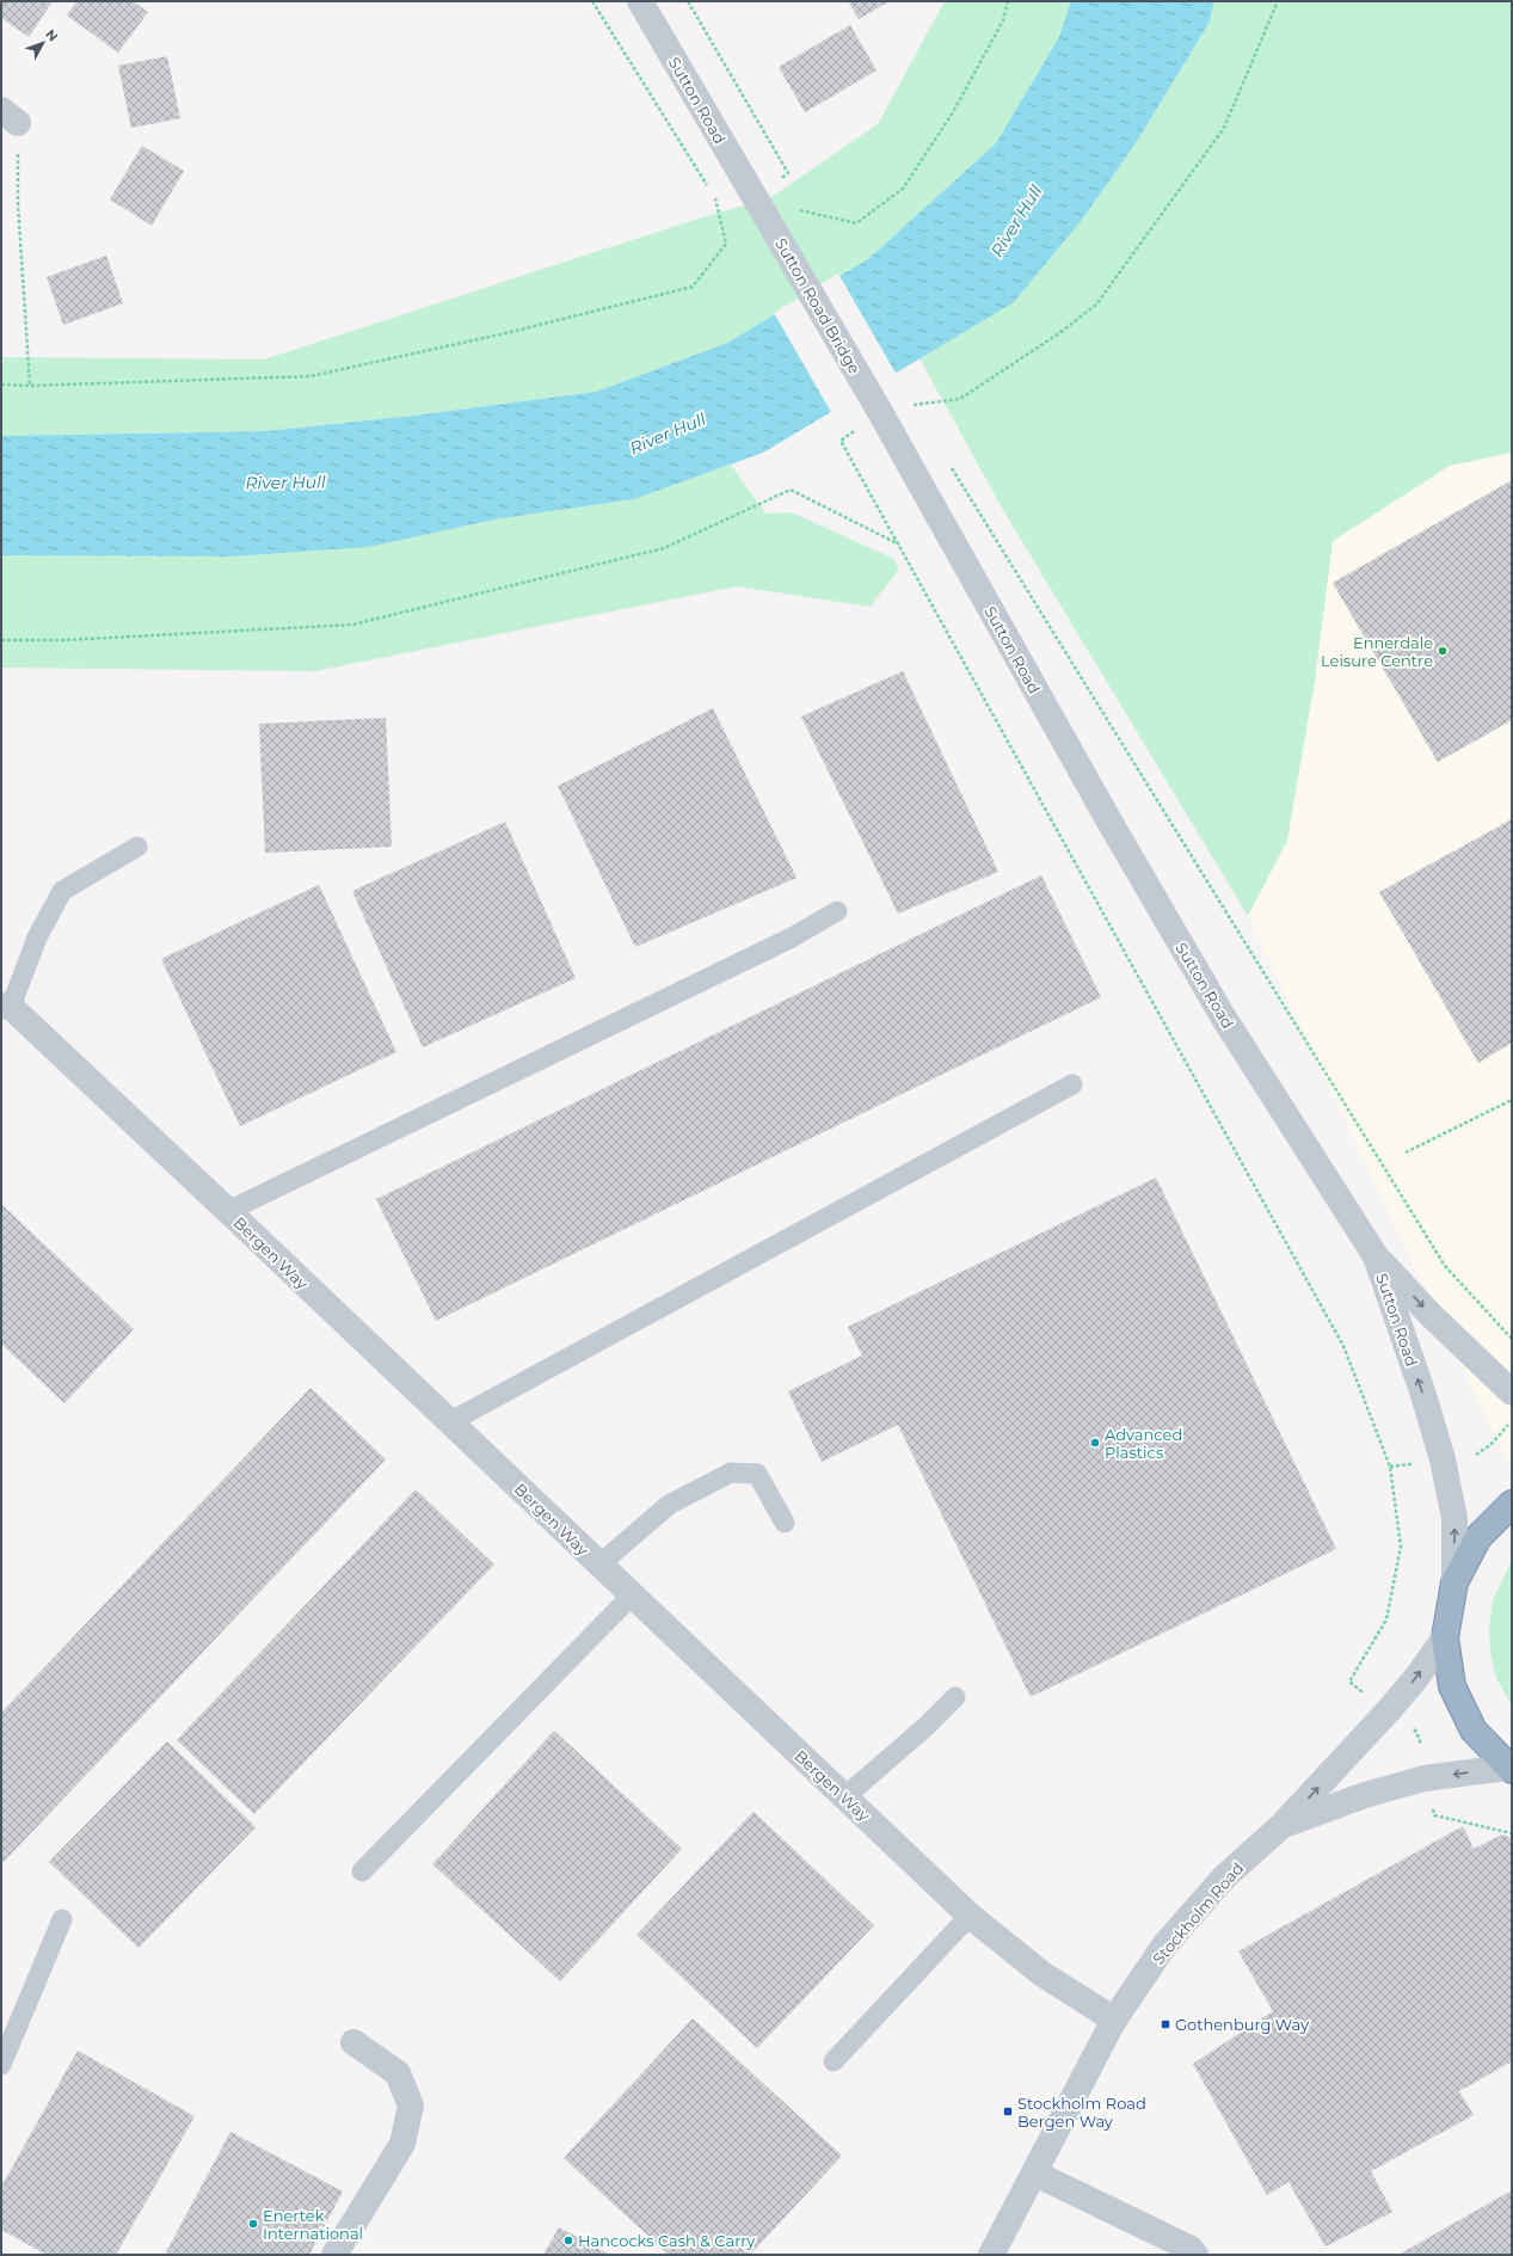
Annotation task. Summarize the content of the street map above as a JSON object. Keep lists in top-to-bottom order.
{
  "streets": {
    "street": [
      "Sutton Road",
      "Sutton Road Bridge",
      "Bergen Way",
      "Stockholm Road"
    ]
  },
  "crossings": [
    ["Sutton Road", "Sutton Road Bridge"],
    ["Bergen Way", "Stockholm Road"]
  ],
  "water": ["River Hull"],
  "places": {
    "other": [
      "Ennerdale Leisure Centre",
      "Advanced Plastics",
      "Enertek International",
      "Hancocks Cash & Carry"
    ],
    "transit": ["Gothenburg Way", "Stockholm Road Bergen Way"]
  },
  "north": "top right"
}
